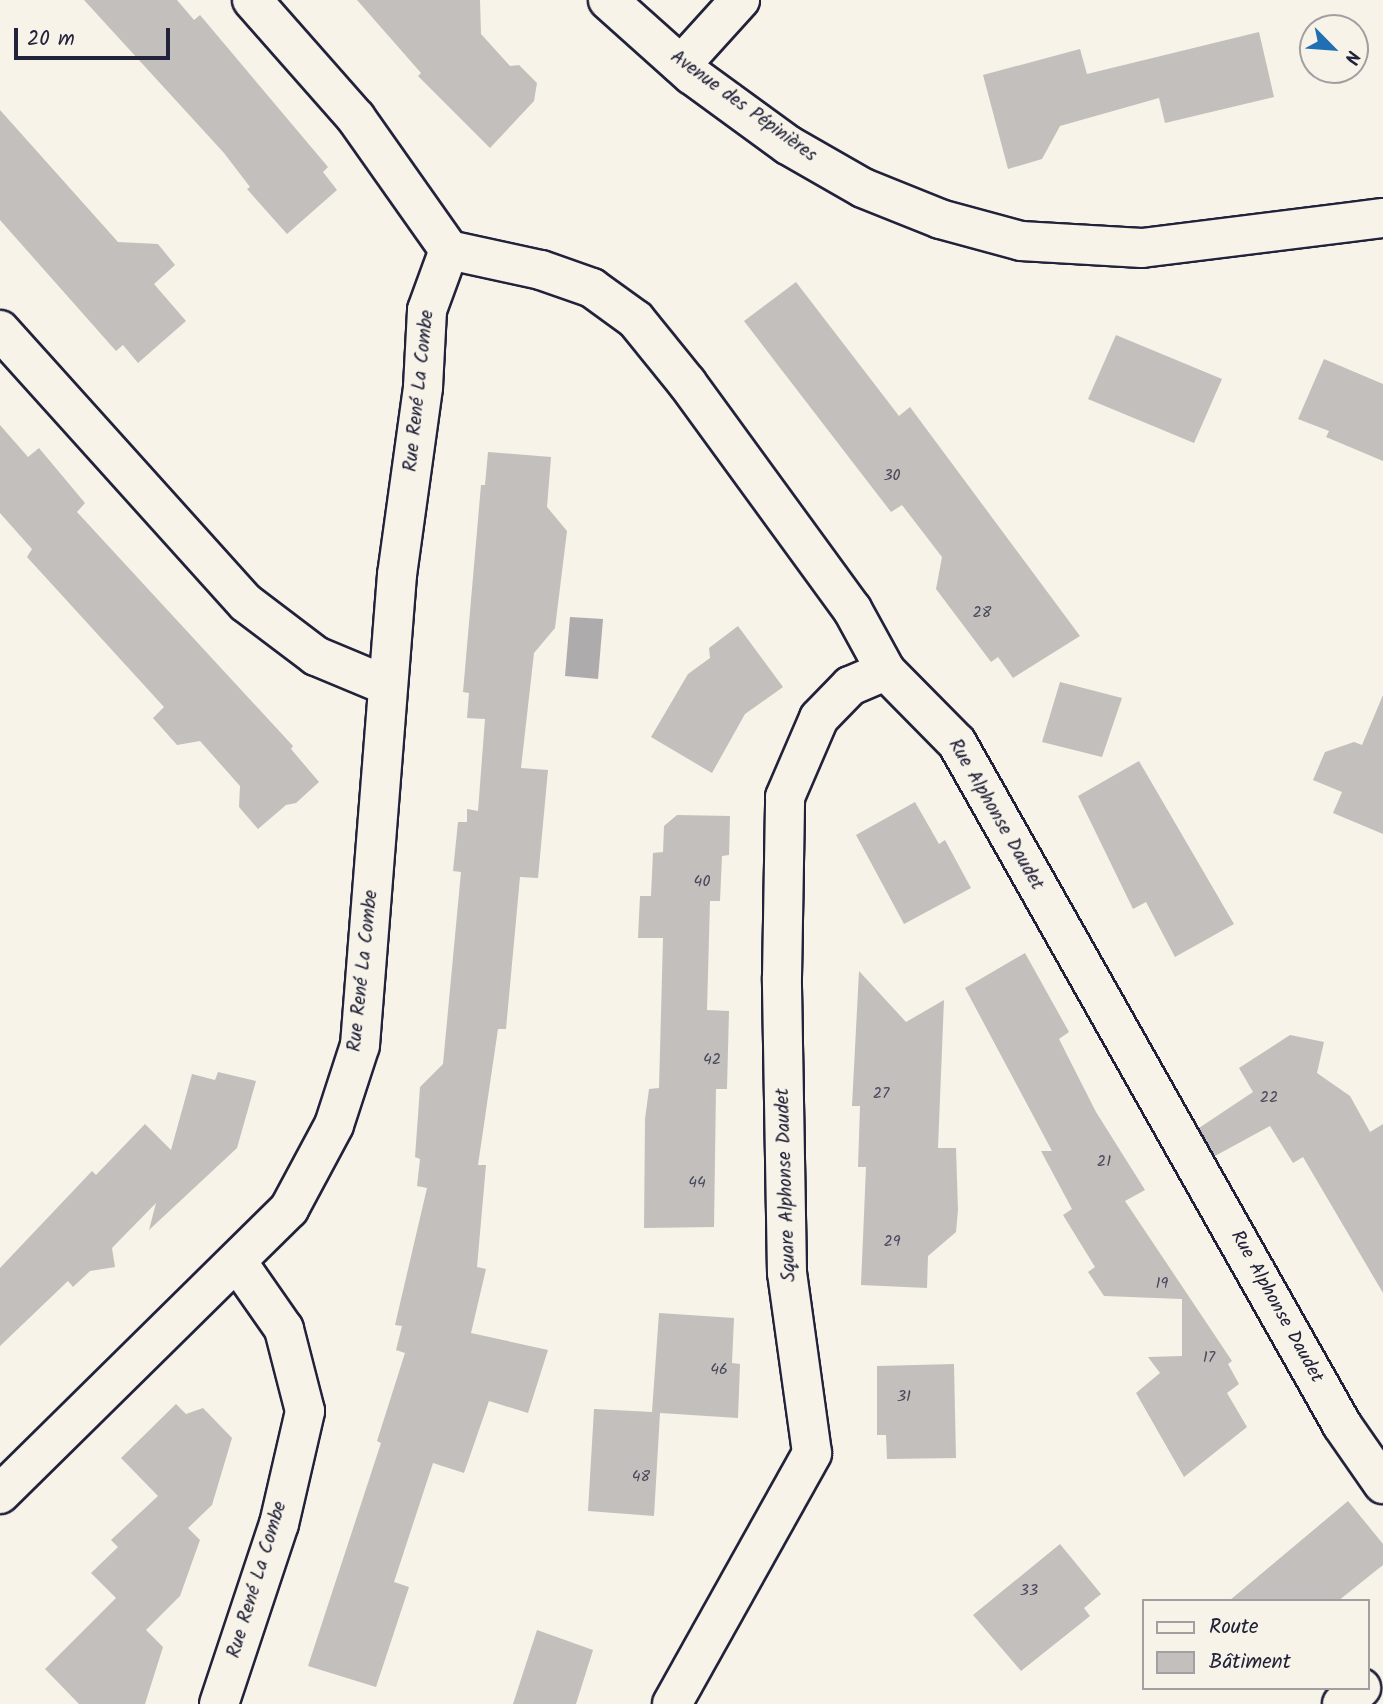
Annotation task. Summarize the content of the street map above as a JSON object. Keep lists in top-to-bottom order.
{
  "streets": {
    "street": [
      "Avenue des Pépinières",
      "Rue René La Combe",
      "Rue Alphonse Daudet",
      "Square Alphonse Daudet"
    ]
  },
  "crossings": [
    ["Rue René La Combe", "Rue Alphonse Daudet"],
    ["Rue Alphonse Daudet", "Square Alphonse Daudet"]
  ],
  "house_numbers": [
    "30",
    "28",
    "40",
    "42",
    "27",
    "22",
    "21",
    "44",
    "29",
    "19",
    "17",
    "46",
    "31",
    "48",
    "33"
  ],
  "legend": ["Route", "Bâtiment"],
  "scale_bar": "20 m",
  "north": "bottom right"
}
